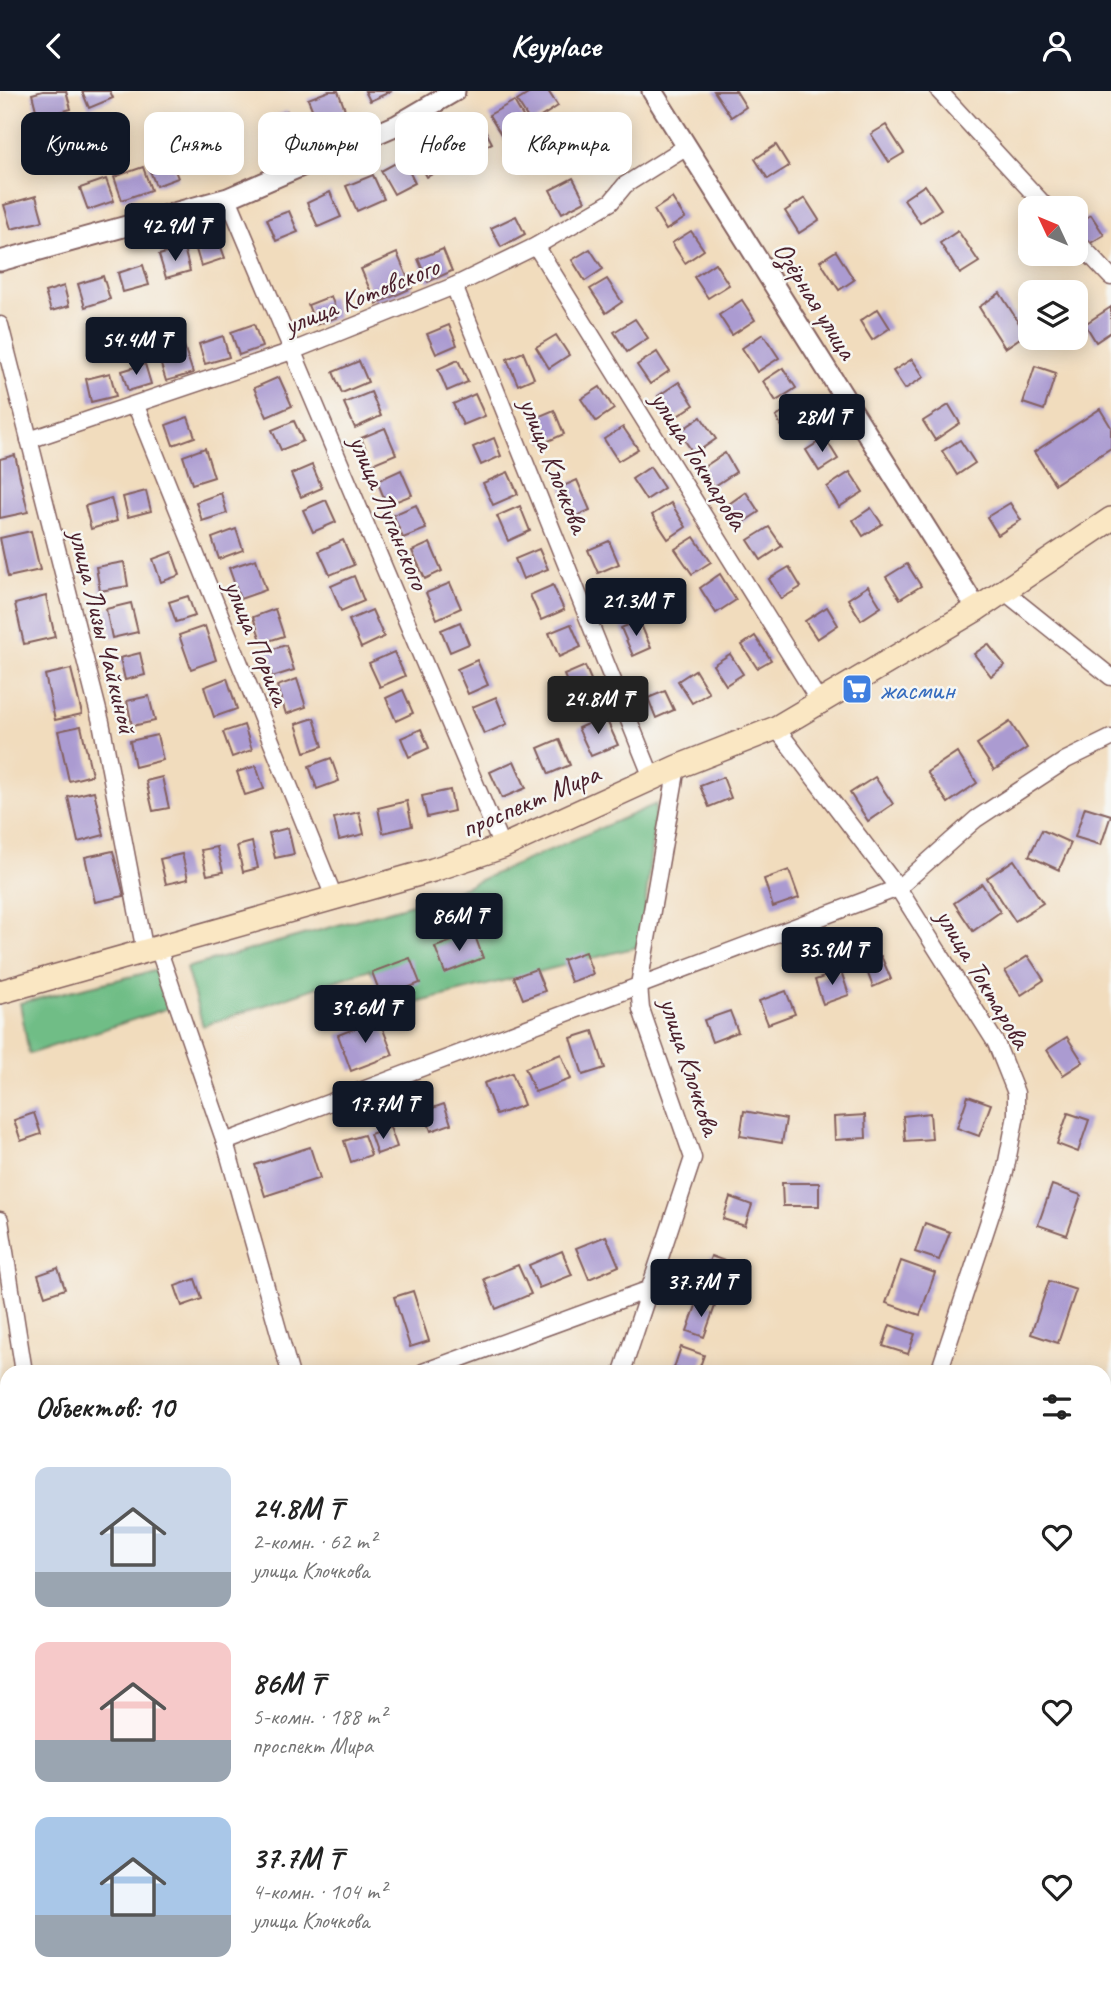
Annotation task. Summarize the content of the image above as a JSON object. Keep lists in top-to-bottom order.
{
  "streets": {
    "main road": ["проспект Мира"],
    "street": [
      "улица Котовского",
      "Озёрная улица",
      "улица Токтарова",
      "улица Клочкова",
      "улица Луганского",
      "улица Лизы Чайкиной",
      "улица Порика"
    ]
  },
  "crossings": [
    ["улица Котовского", "Озёрная улица"],
    ["улица Котовского", "улица Токтарова"],
    ["улица Котовского", "улица Клочкова"],
    ["улица Котовского", "улица Луганского"],
    ["улица Котовского", "улица Лизы Чайкиной"],
    ["улица Котовского", "улица Порика"],
    ["Озёрная улица", "проспект Мира"],
    ["улица Токтарова", "проспект Мира"],
    ["улица Клочкова", "проспект Мира"],
    ["улица Луганского", "проспект Мира"],
    ["улица Лизы Чайкиной", "проспект Мира"],
    ["улица Порика", "проспект Мира"]
  ],
  "places": {
    "supermarket": ["жасмин"]
  },
  "north": "top left",
  "page": {
    "header": "Keyplace",
    "chip": [
      "Купить",
      "Снять",
      "Фильтры",
      "Новое",
      "Квартира"
    ],
    "price": [
      "42.9M ₸",
      "54.4M ₸",
      "28M ₸",
      "21.3M ₸",
      "24.8M ₸",
      "86M ₸",
      "35.9M ₸",
      "39.6M ₸",
      "17.7M ₸",
      "37.7M ₸"
    ],
    "heading": "Объектов: 10",
    "list": [
      {
        "name": "24.8M ₸",
        "note": "2-комн. · 62 m² · улица Клочкова"
      },
      {
        "name": "86M ₸",
        "note": "5-комн. · 188 m² · проспект Мира"
      },
      {
        "name": "37.7M ₸",
        "note": "4-комн. · 104 m² · улица Клочкова"
      }
    ]
  }
}
